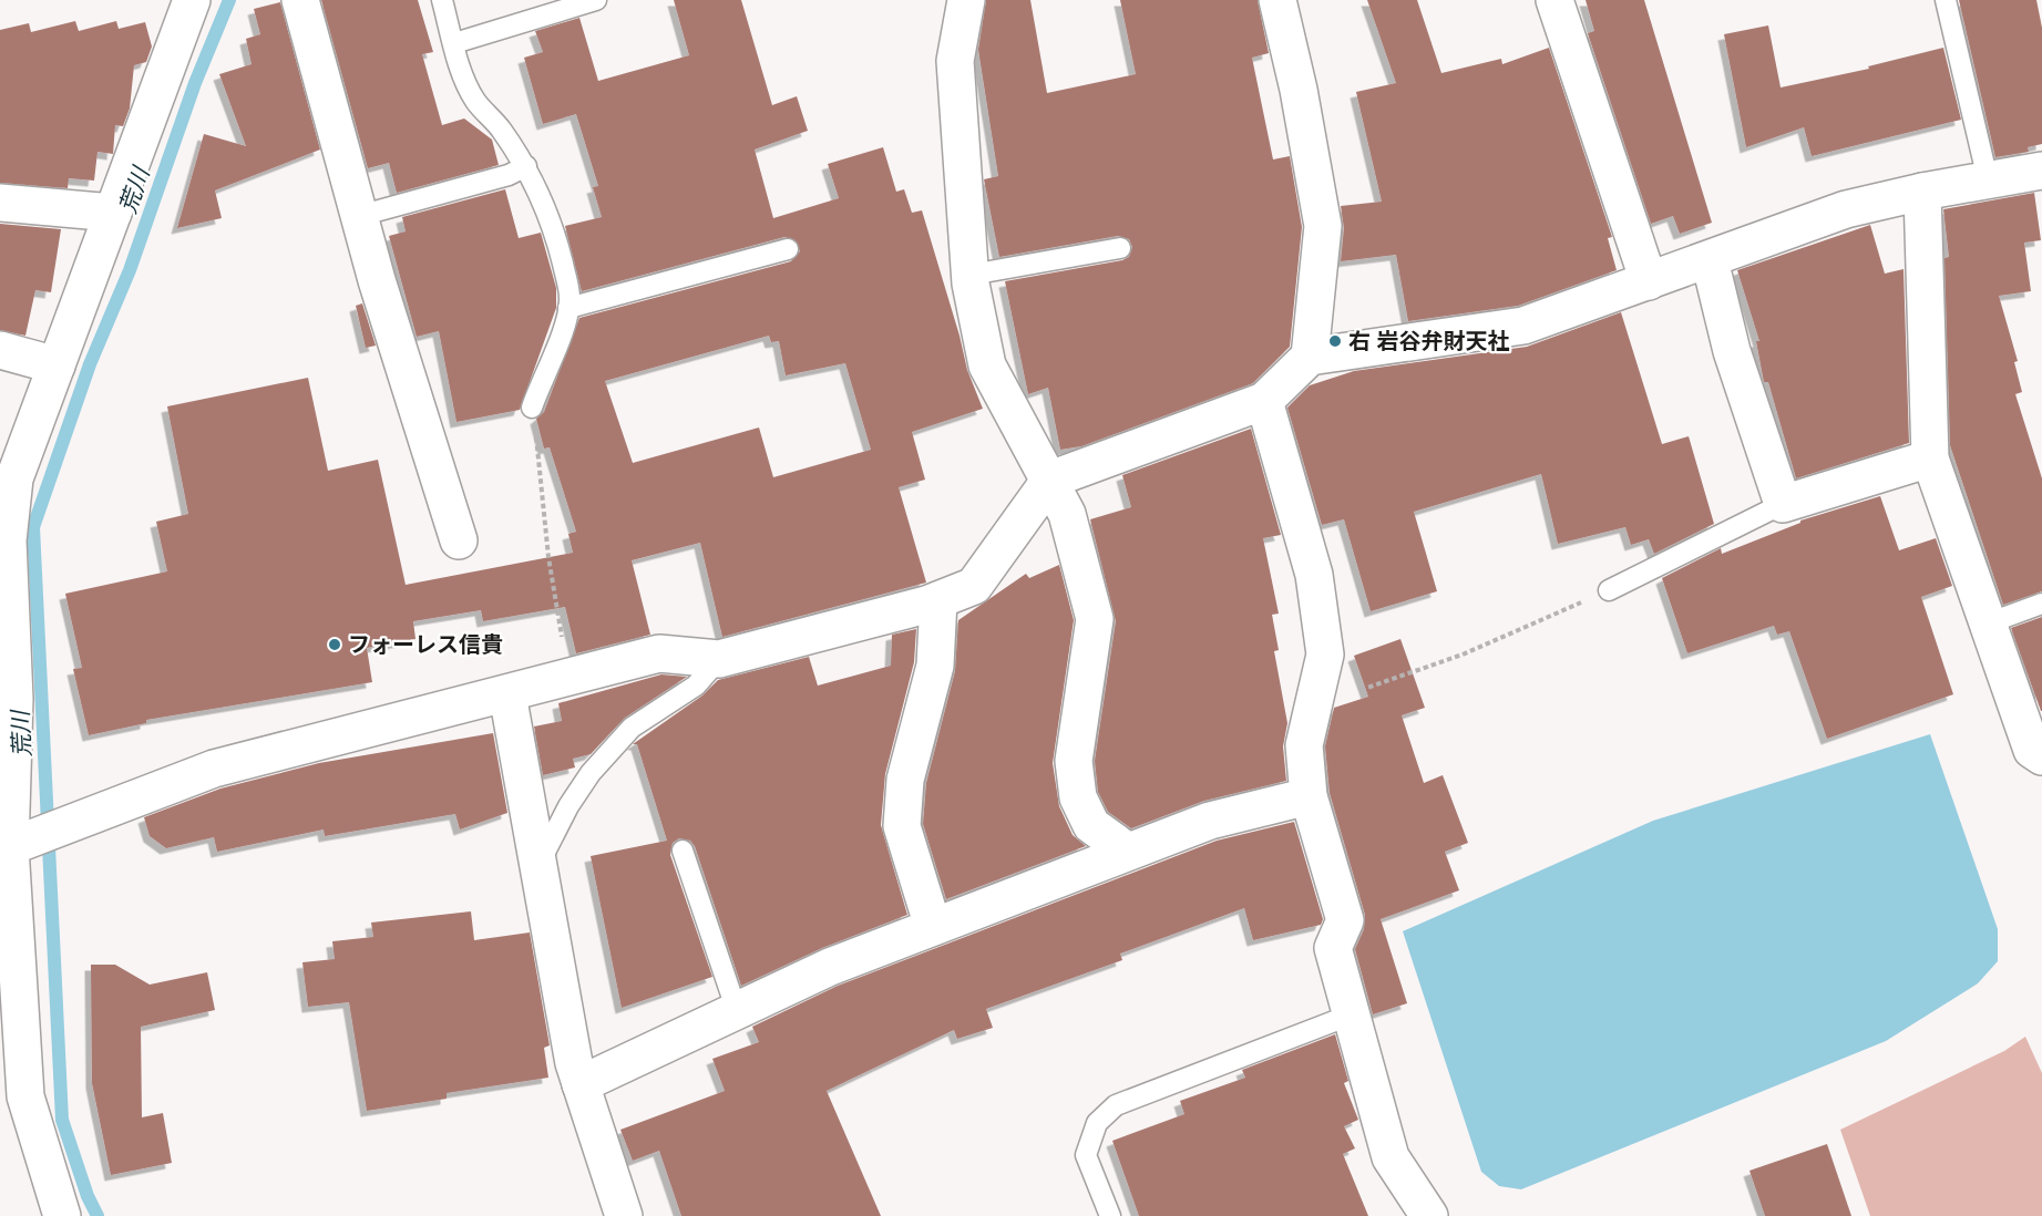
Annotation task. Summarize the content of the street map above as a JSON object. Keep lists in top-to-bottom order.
{
  "water": ["荒川"],
  "places": ["右 岩谷弁財天社", "フォーレス信貴"]
}
